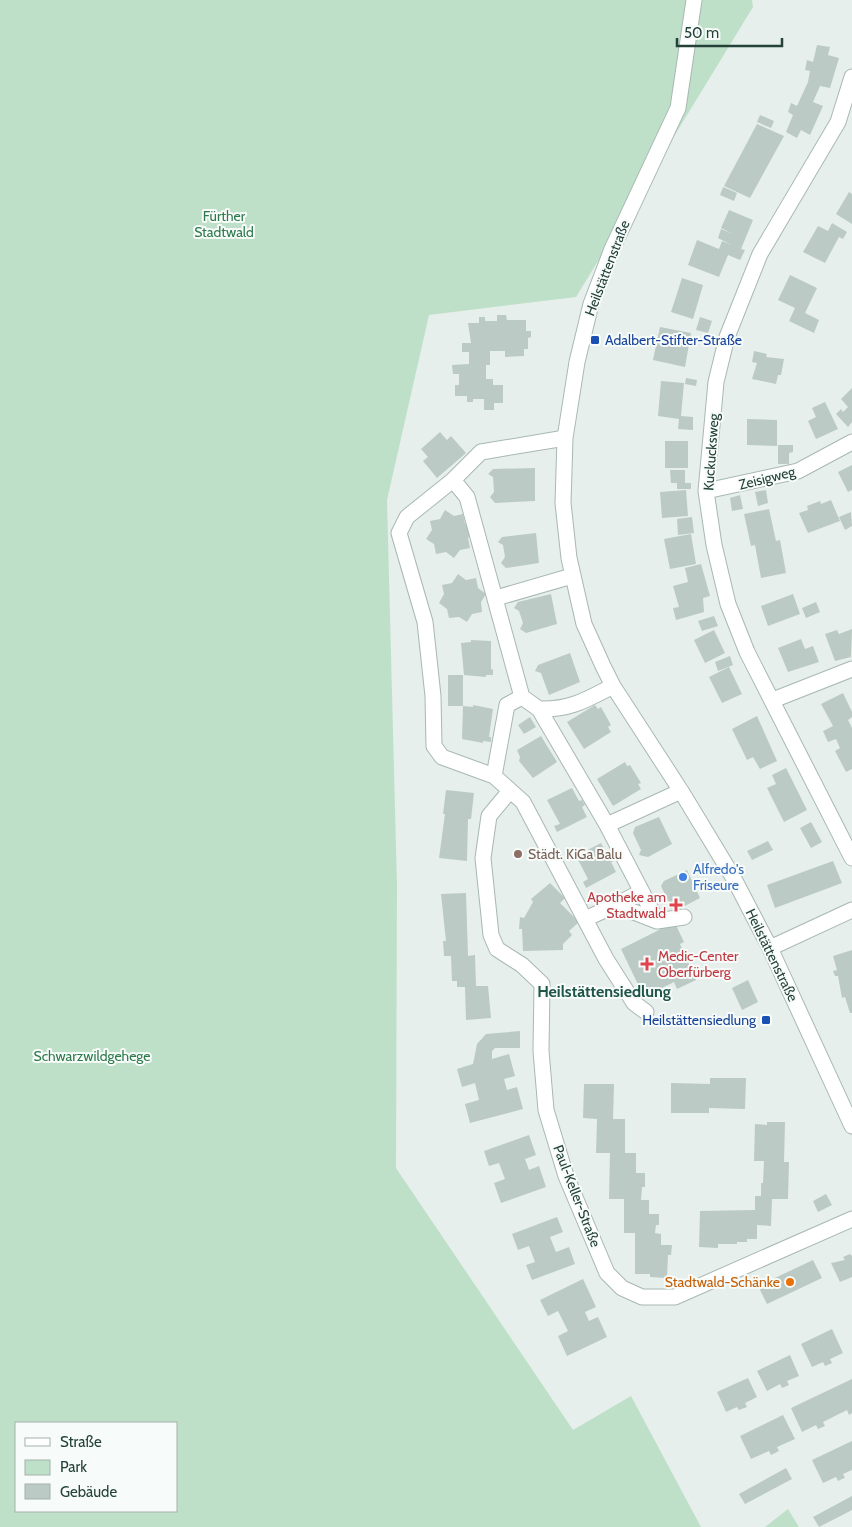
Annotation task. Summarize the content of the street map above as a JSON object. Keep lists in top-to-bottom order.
{
  "streets": {
    "street": [
      "Heilstättenstraße",
      "Kuckucksweg",
      "Zeisigweg",
      "Paul-Keller-Straße"
    ]
  },
  "crossings": [
    ["Kuckucksweg", "Zeisigweg"]
  ],
  "districts": ["Heilstättensiedlung"],
  "parks": ["Fürther Stadtwald", "Schwarzwildgehege"],
  "places": {
    "transit": ["Adalbert-Stifter-Straße", "Heilstättensiedlung"],
    "other": ["Städt. KiGa Balu", "Alfredo's Friseure", "Stadtwald-Schänke"],
    "health": ["Apotheke am Stadtwald", "Medic-Center Oberfürberg"]
  },
  "legend": ["Straße", "Park", "Gebäude"],
  "scale_bar": "50 m"
}
